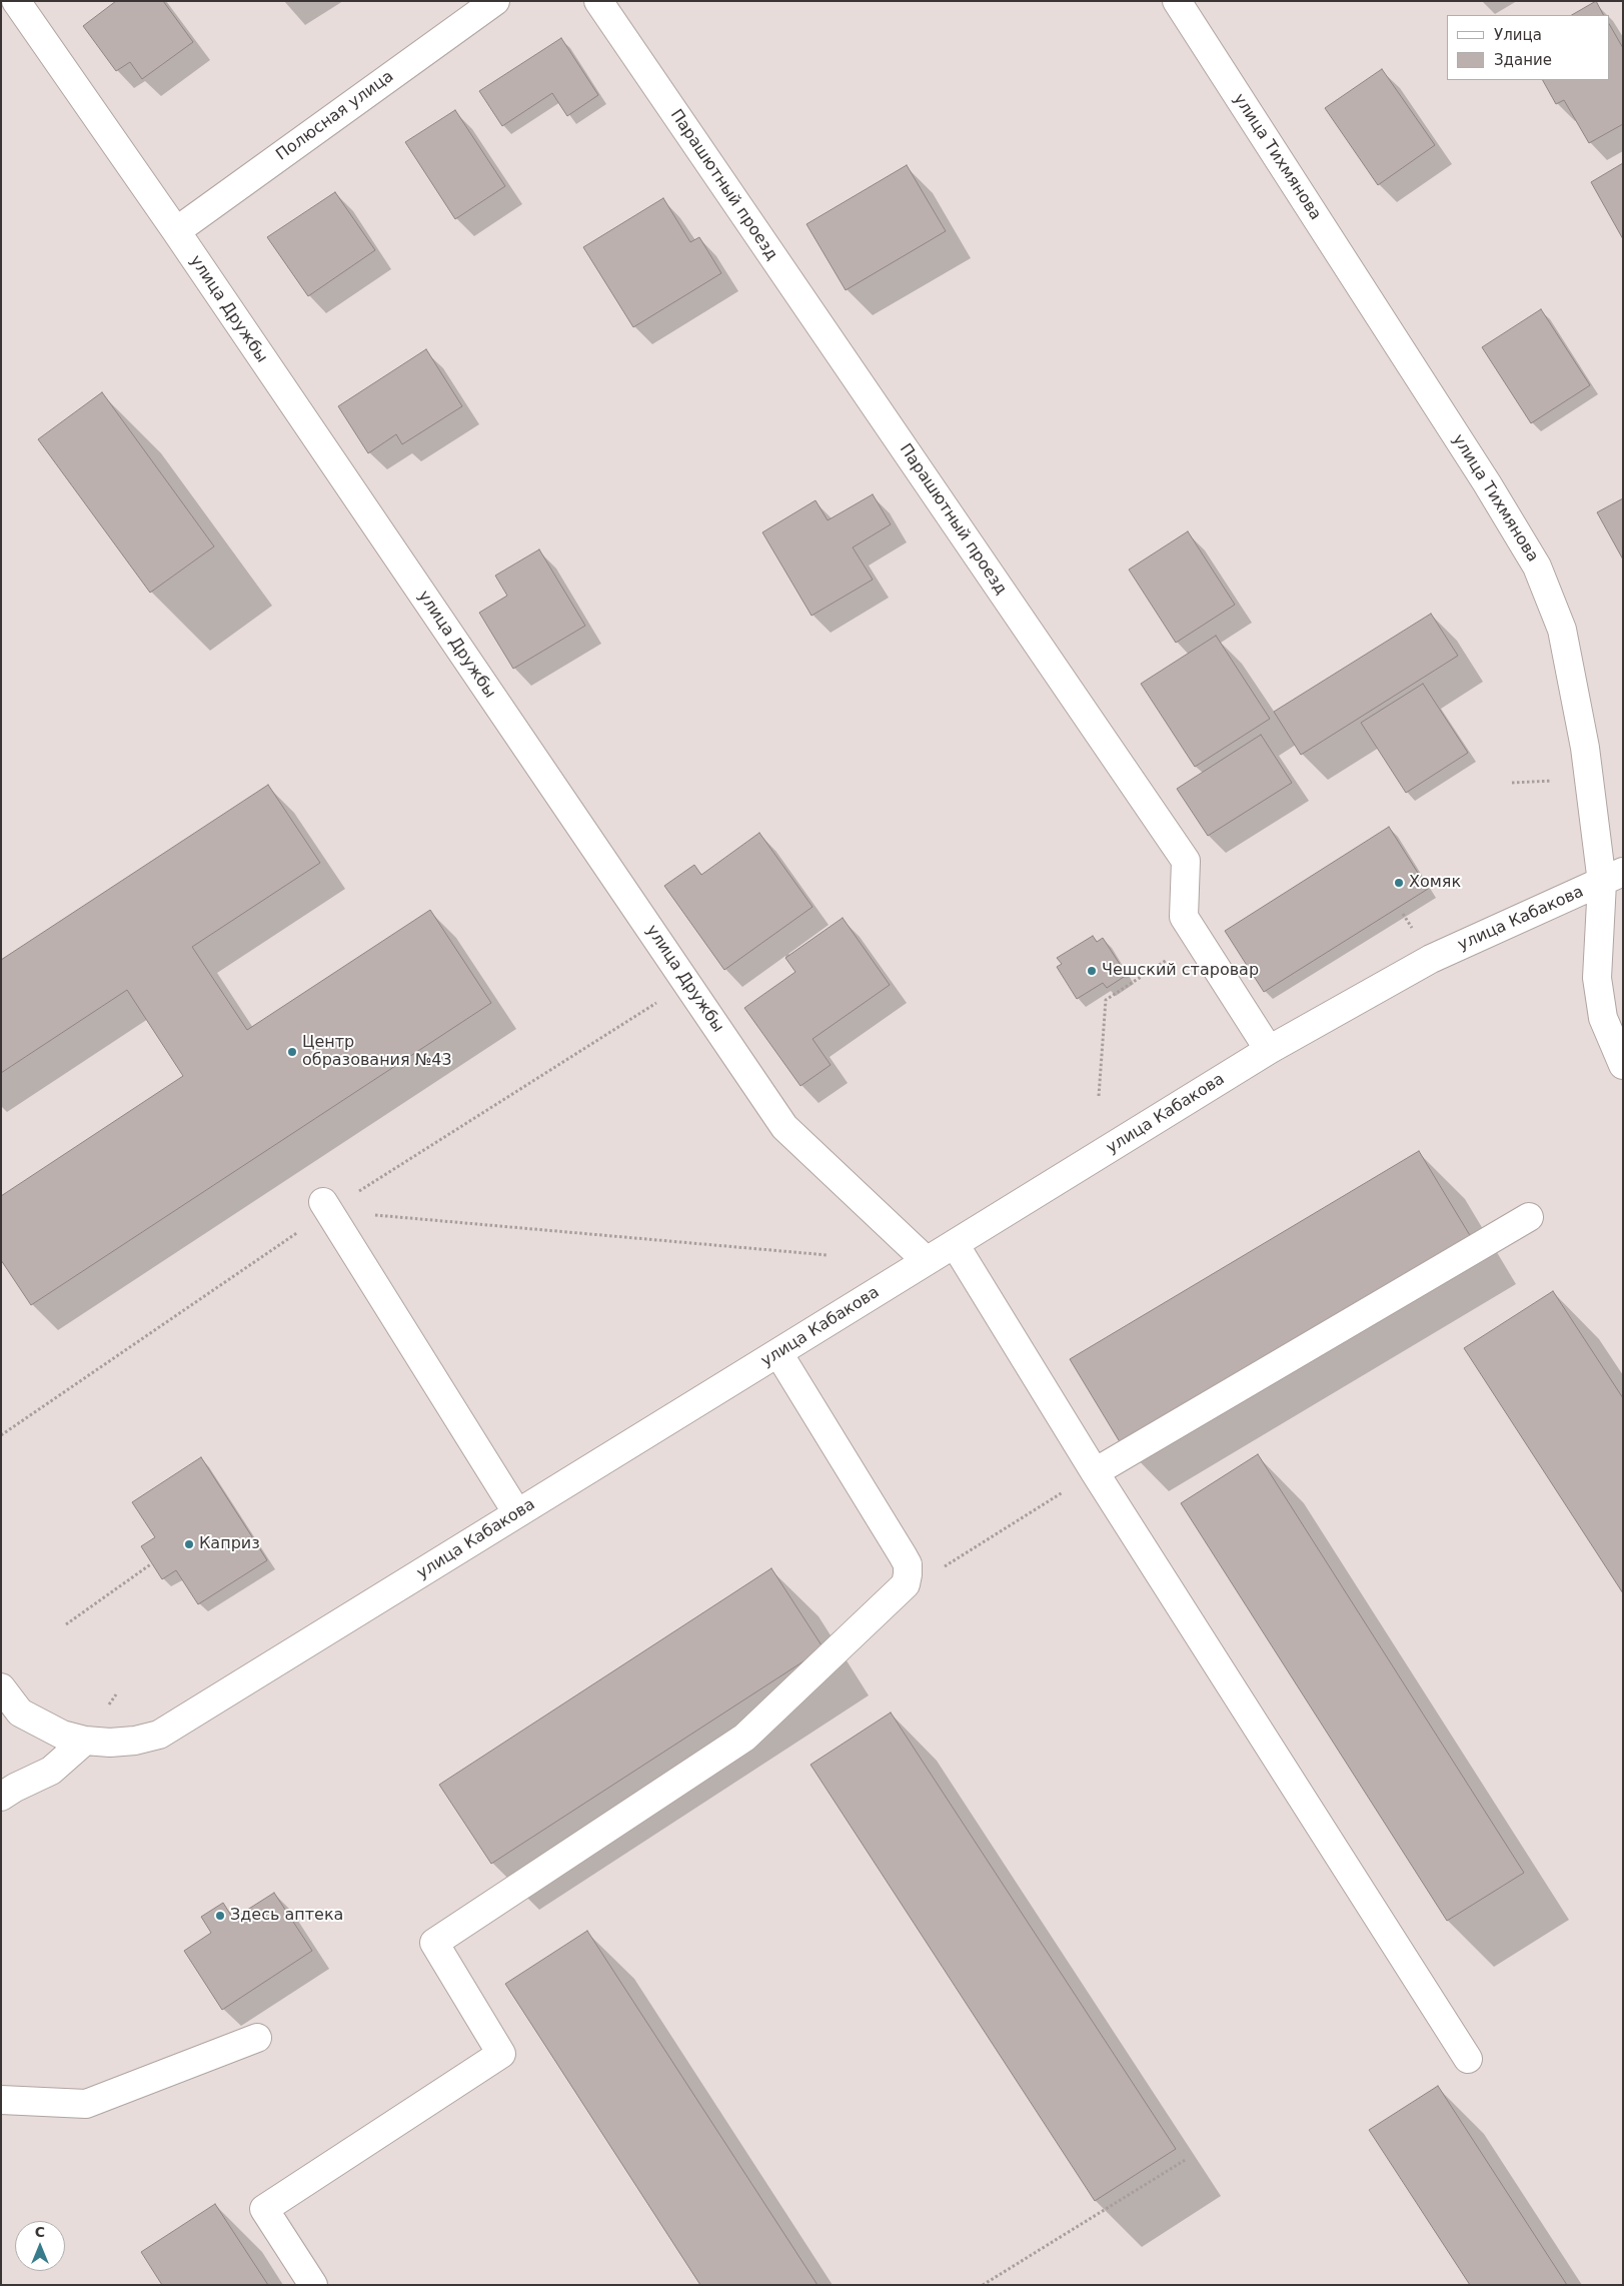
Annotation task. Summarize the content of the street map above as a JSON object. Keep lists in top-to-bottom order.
{
  "streets": {
    "street": [
      "Полюсная улица",
      "улица Тихмянова",
      "Парашютный проезд",
      "улица Дружбы",
      "улица Кабакова"
    ]
  },
  "crossings": [
    ["Полюсная улица", "улица Дружбы"],
    ["улица Тихмянова", "улица Кабакова"],
    ["Парашютный проезд", "улица Кабакова"],
    ["улица Дружбы", "улица Кабакова"]
  ],
  "places": [
    "Хомяк",
    "Чешский старовар",
    "Центр образования №43",
    "Каприз",
    "Здесь аптека"
  ],
  "legend": ["Улица", "Здание"],
  "north": "top"
}
